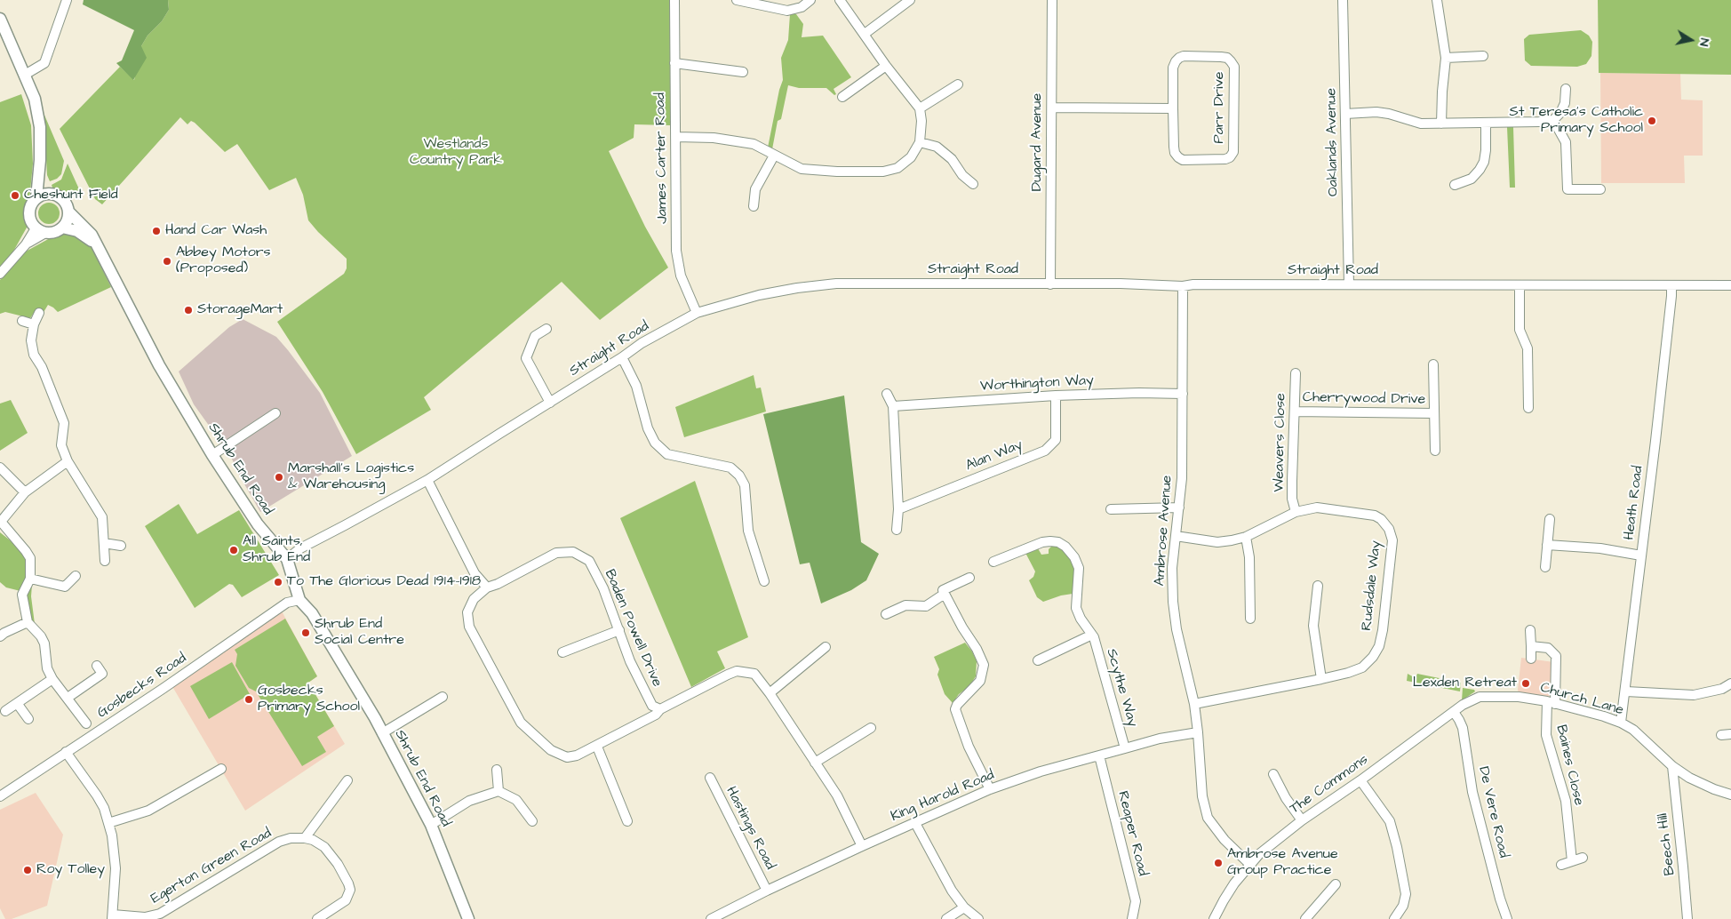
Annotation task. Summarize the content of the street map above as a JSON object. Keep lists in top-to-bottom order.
{
  "streets": {
    "main road": ["Shrub End Road"],
    "street": [
      "Parr Drive",
      "Dugard Avenue",
      "Oaklands Avenue",
      "James Carter Road",
      "Straight Road",
      "Worthington Way",
      "Cherrywood Drive",
      "Weavers Close",
      "Alan Way",
      "Heath Road",
      "Ambrose Avenue",
      "Rudsdale Way",
      "Baden Powell Drive",
      "Gosbecks Road",
      "Scythe Way",
      "Church Lane",
      "Baines Close",
      "The Commons",
      "King Harold Road",
      "De Vere Road",
      "Hastings Road",
      "Reaper Road",
      "Beech Hill",
      "Egerton Green Road"
    ]
  },
  "crossings": [
    ["Dugard Avenue", "Straight Road"],
    ["Oaklands Avenue", "Straight Road"],
    ["James Carter Road", "Straight Road"],
    ["Straight Road", "Shrub End Road"],
    ["Straight Road", "Heath Road"],
    ["Straight Road", "Ambrose Avenue"],
    ["Worthington Way", "Alan Way"],
    ["Worthington Way", "Ambrose Avenue"],
    ["Cherrywood Drive", "Weavers Close"],
    ["Weavers Close", "Rudsdale Way"],
    ["Shrub End Road", "Gosbecks Road"],
    ["Heath Road", "Church Lane"],
    ["Ambrose Avenue", "Rudsdale Way"],
    ["Ambrose Avenue", "The Commons"],
    ["Ambrose Avenue", "King Harold Road"],
    ["Scythe Way", "King Harold Road"],
    ["Church Lane", "Baines Close"],
    ["Church Lane", "The Commons"],
    ["Church Lane", "Beech Hill"],
    ["The Commons", "De Vere Road"],
    ["King Harold Road", "Hastings Road"],
    ["King Harold Road", "Reaper Road"]
  ],
  "parks": ["Westlands Country Park"],
  "places": [
    "St Teresa's Catholic Primary School",
    "Cheshunt Field",
    "Hand Car Wash",
    "Abbey Motors (Proposed)",
    "StorageMart",
    "Marshall's Logistics & Warehousing",
    "All Saints, Shrub End",
    "To The Glorious Dead 1914-1918",
    "Shrub End Social Centre",
    "Lexden Retreat",
    "Gosbecks Primary School",
    "Ambrose Avenue Group Practice",
    "Roy Tolley"
  ],
  "north": "right"
}
